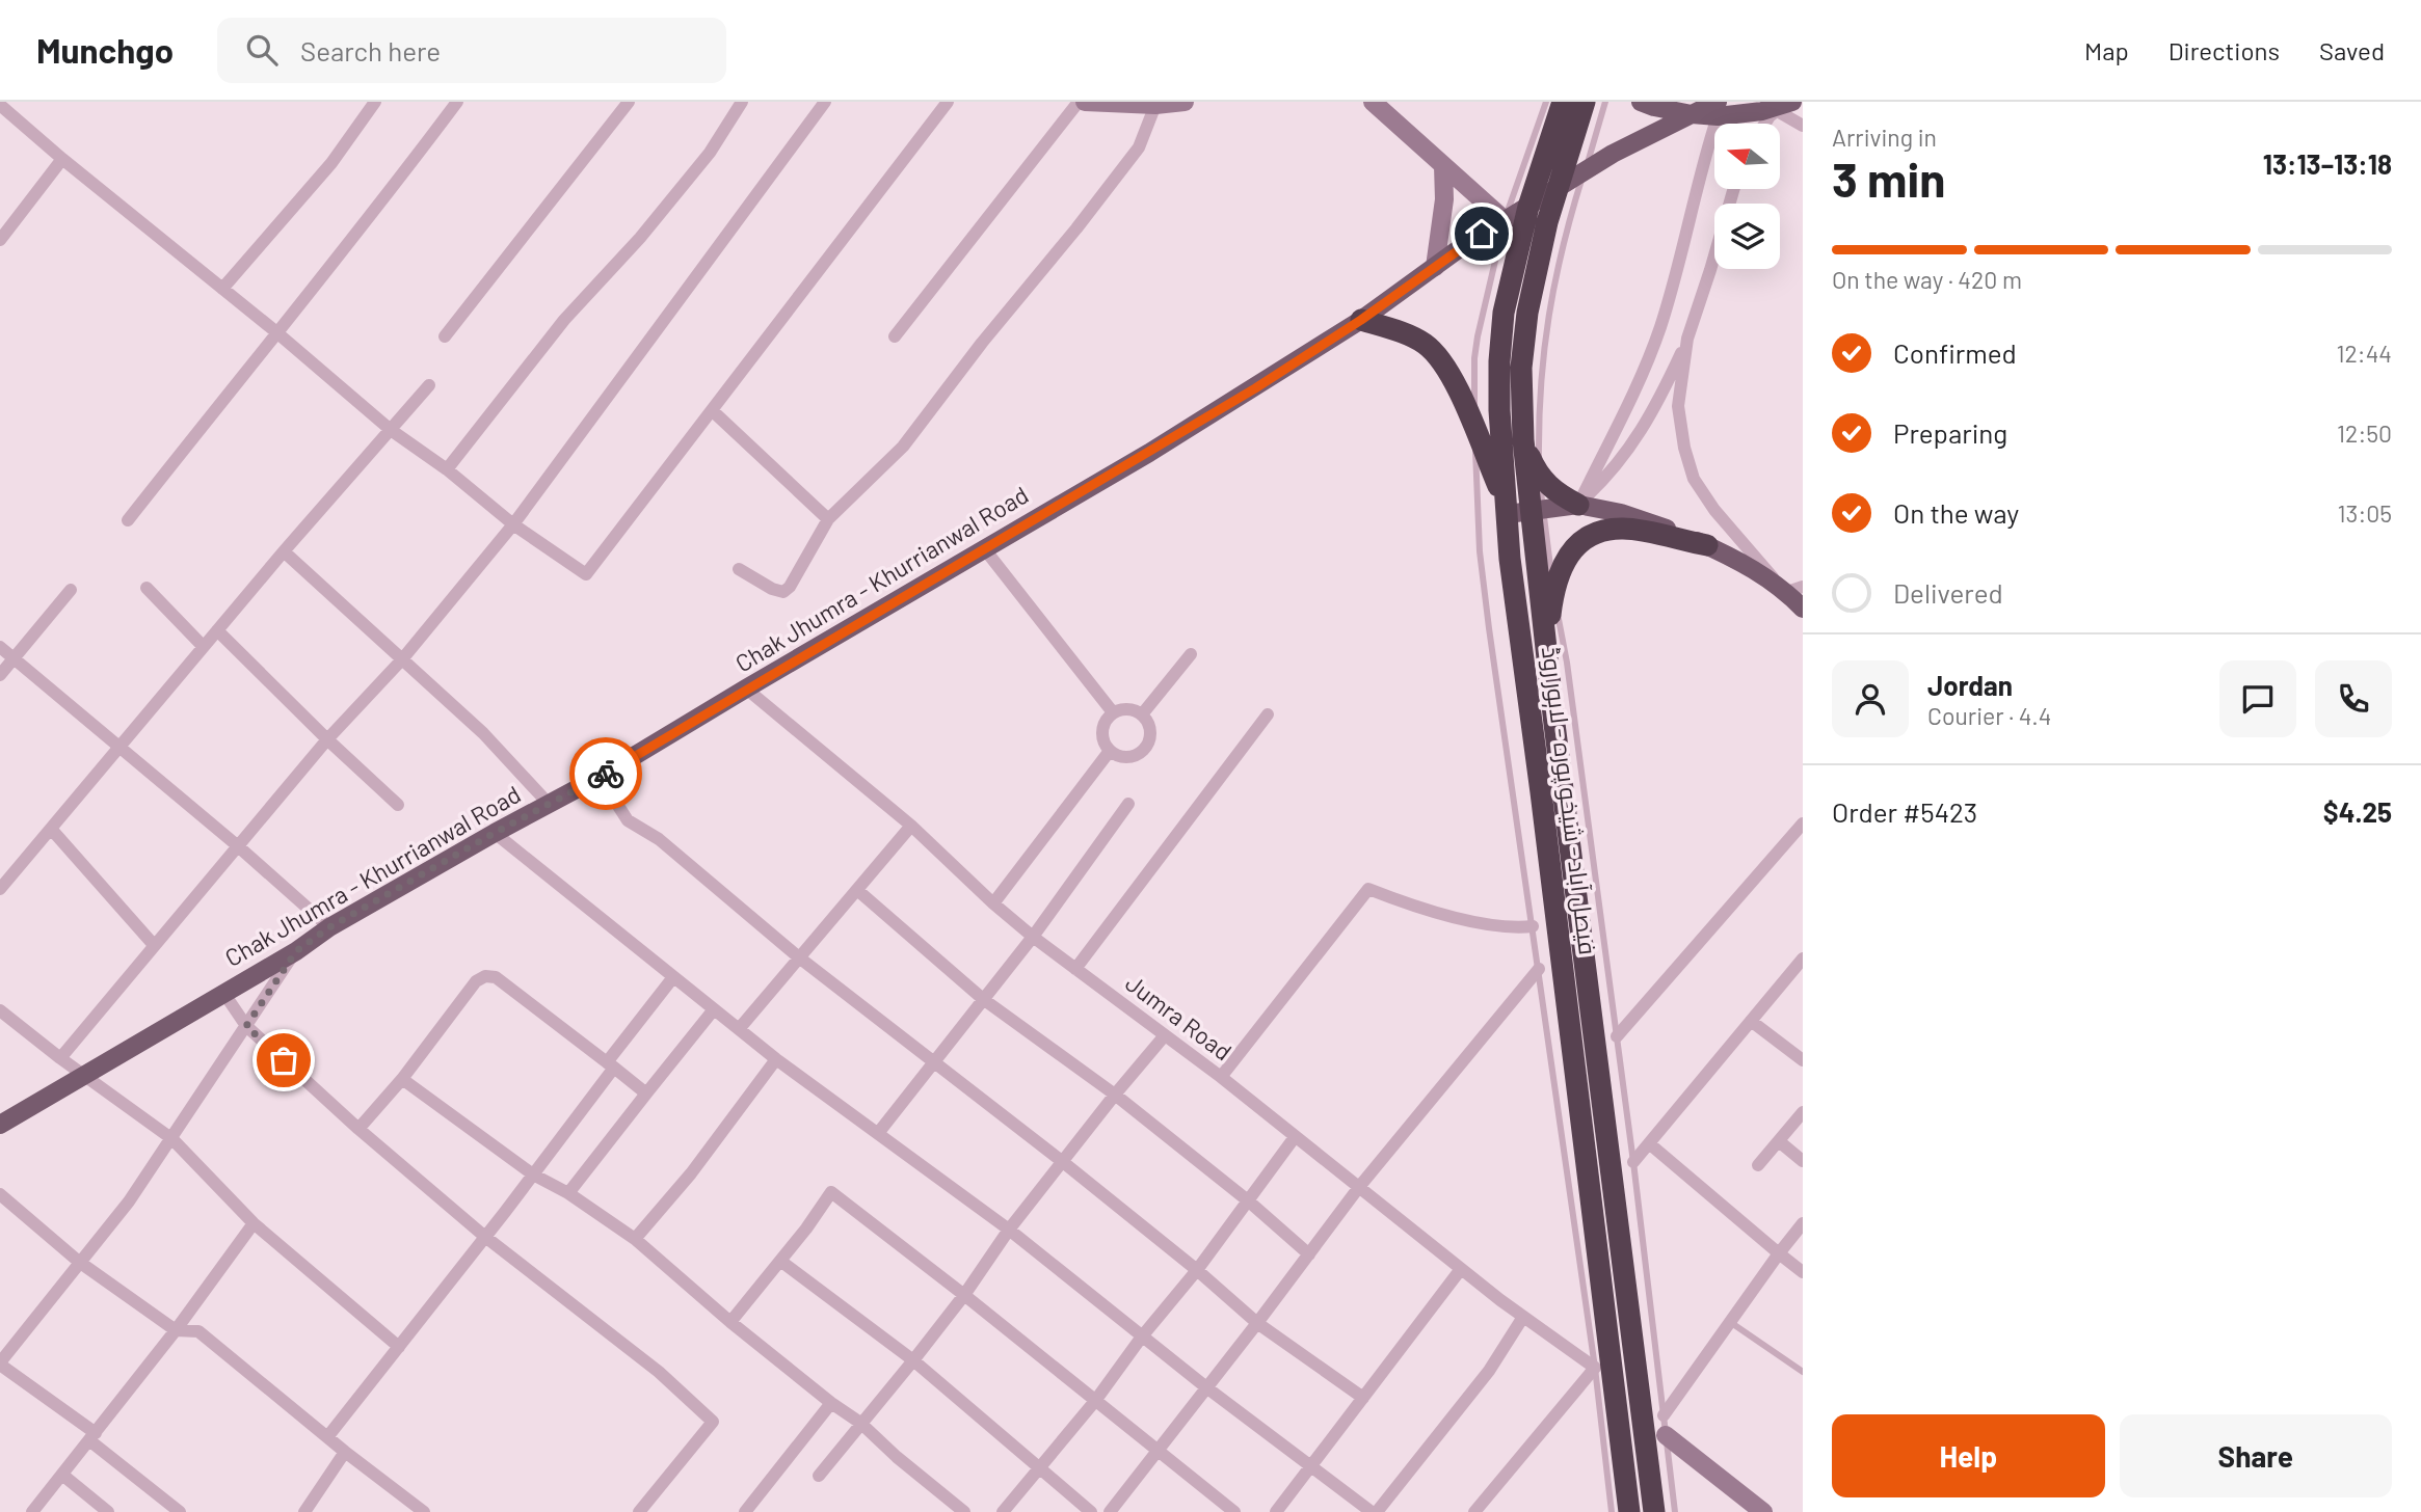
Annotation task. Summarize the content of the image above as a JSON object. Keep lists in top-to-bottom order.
{
  "streets": {
    "highway": ["فیصل آباد - شیخو پورہ - لاہور روڈ"],
    "main road": ["Chak Jhumra - Khurrianwal Road"],
    "street": ["Jumra Road"]
  },
  "crossings": [
    ["Chak Jhumra - Khurrianwal Road", "فیصل آباد - شیخو پورہ - لاہور روڈ"],
    ["Chak Jhumra - Khurrianwal Road", "Jumra Road"]
  ],
  "north": "left",
  "page": {
    "header": "Munchgo",
    "search": "Search here",
    "nav": ["Map", "Directions", "Saved"],
    "heading": ["3 min", "Arriving in", "13:13–13:18"],
    "panel": [
      "Jordan",
      "Courier · 4.4",
      "Order #5423",
      "$4.25"
    ],
    "bar": "On the way · 420 m",
    "list": [
      ["Confirmed", "12:44"],
      ["Preparing", "12:50"],
      ["On the way", "13:05"],
      "Delivered"
    ],
    "buttons": ["Help", "Share"]
  }
}
